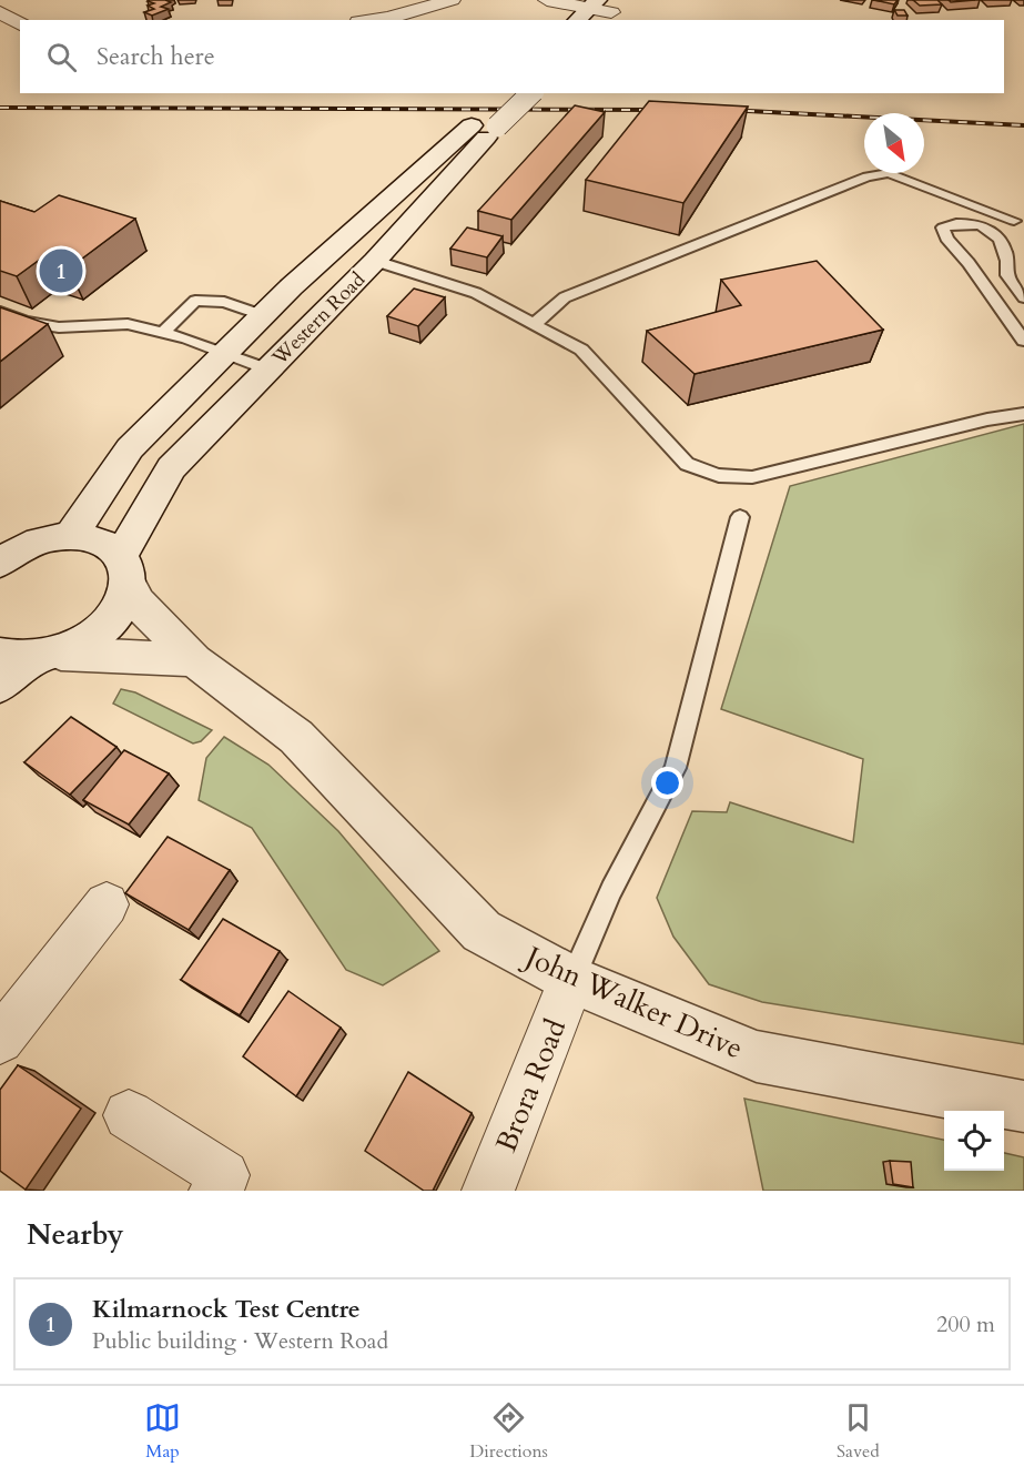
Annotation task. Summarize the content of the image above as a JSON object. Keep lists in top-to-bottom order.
{
  "streets": {
    "main road": ["Western Road", "John Walker Drive"],
    "street": ["Brora Road"]
  },
  "crossings": [
    ["Western Road", "John Walker Drive"],
    ["John Walker Drive", "Brora Road"]
  ],
  "north": "bottom right",
  "page": {
    "search": "Search here",
    "pins": "1",
    "heading": "Nearby",
    "list": [
      {
        "mark": "1",
        "name": "Kilmarnock Test Centre",
        "note": "Public building · Western Road",
        "value": "200 m"
      }
    ],
    "nav": ["Map", "Directions", "Saved"]
  }
}
